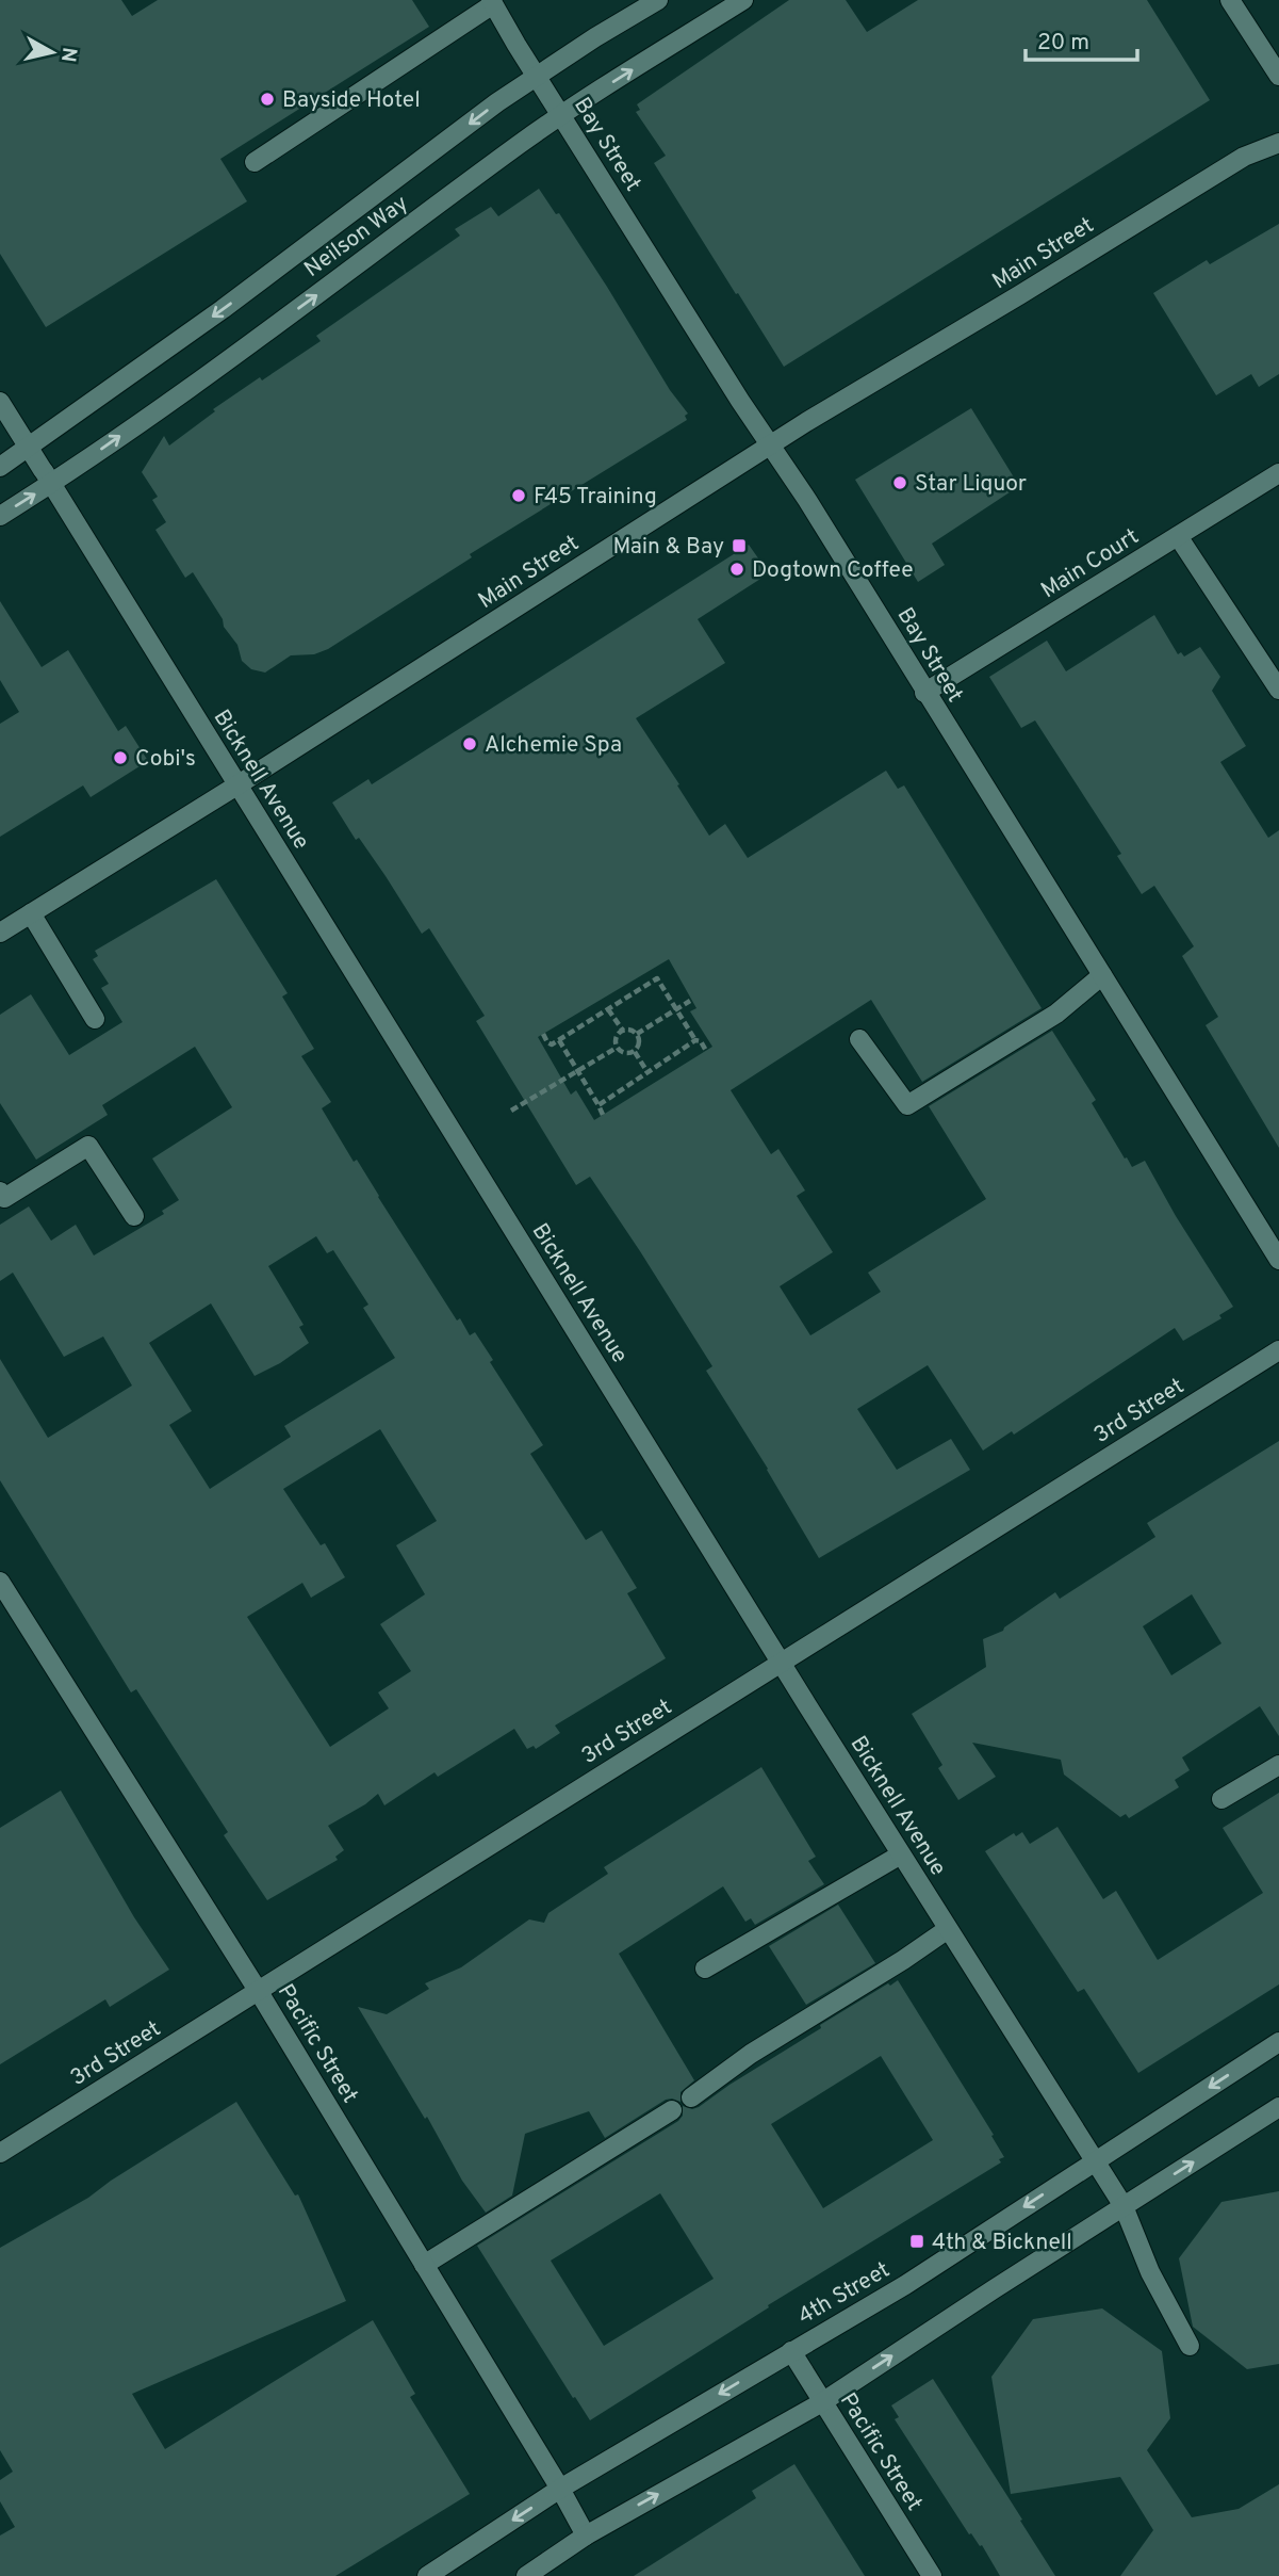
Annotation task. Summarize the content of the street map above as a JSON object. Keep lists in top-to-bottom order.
{
  "streets": {
    "street": [
      "Bay Street",
      "Neilson Way",
      "Main Street",
      "Main Court",
      "Bicknell Avenue",
      "3rd Street",
      "Pacific Street",
      "4th Street"
    ]
  },
  "crossings": [
    ["Bay Street", "Neilson Way"],
    ["Bay Street", "Main Street"],
    ["Bay Street", "Main Court"],
    ["Neilson Way", "Bicknell Avenue"],
    ["Main Street", "Bicknell Avenue"],
    ["Bicknell Avenue", "3rd Street"],
    ["Bicknell Avenue", "4th Street"],
    ["3rd Street", "Pacific Street"],
    ["Pacific Street", "4th Street"]
  ],
  "places": {
    "other": [
      "Bayside Hotel",
      "Star Liquor",
      "F45 Training",
      "Dogtown Coffee",
      "Alchemie Spa",
      "Cobi's"
    ],
    "transit": ["Main & Bay", "4th & Bicknell"]
  },
  "scale_bar": "20 m",
  "north": "right"
}
